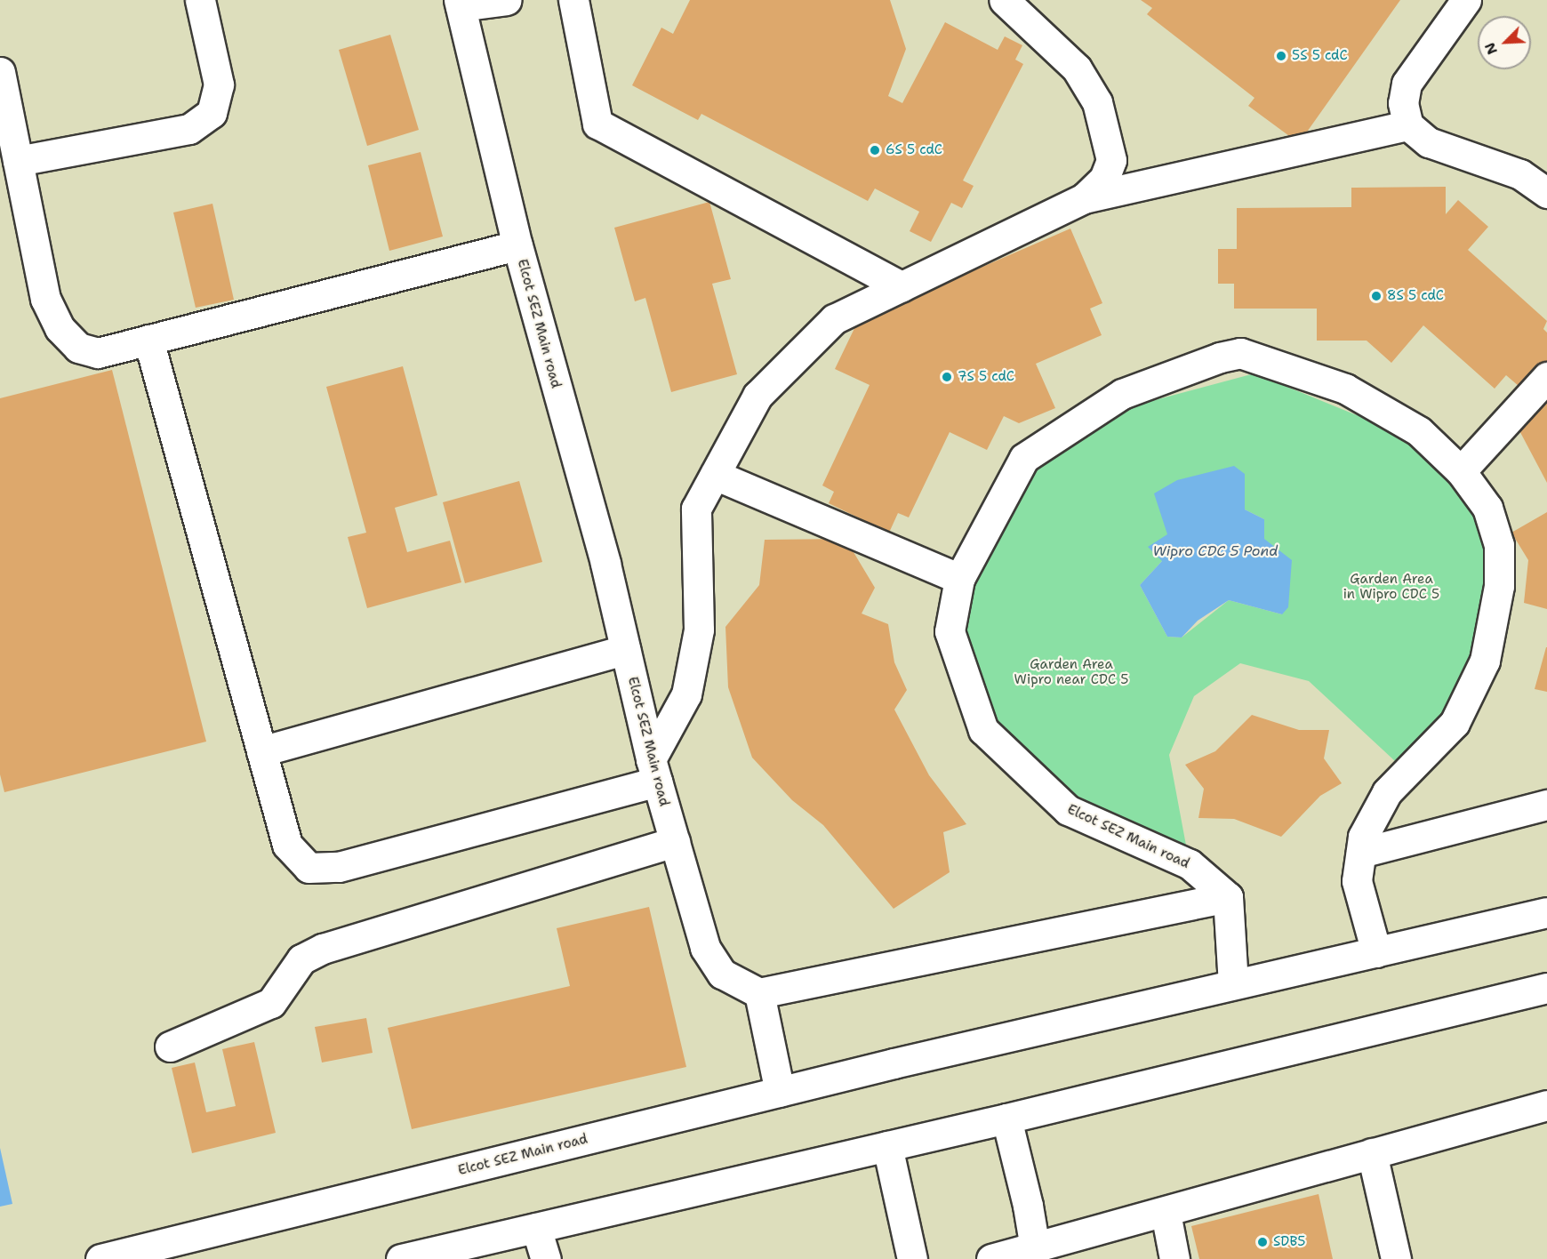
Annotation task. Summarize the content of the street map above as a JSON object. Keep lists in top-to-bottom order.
{
  "streets": {
    "street": ["Elcot SEZ Main road"]
  },
  "water": ["Wipro CDC 5 Pond"],
  "parks": ["Garden Area in Wipro CDC 5", "Garden Area Wipro near CDC 5"],
  "places": [
    "5S 5 cdC",
    "6S 5 cdC",
    "8S 5 cdC",
    "7S 5 cdC",
    "SDB5"
  ],
  "north": "bottom left"
}
